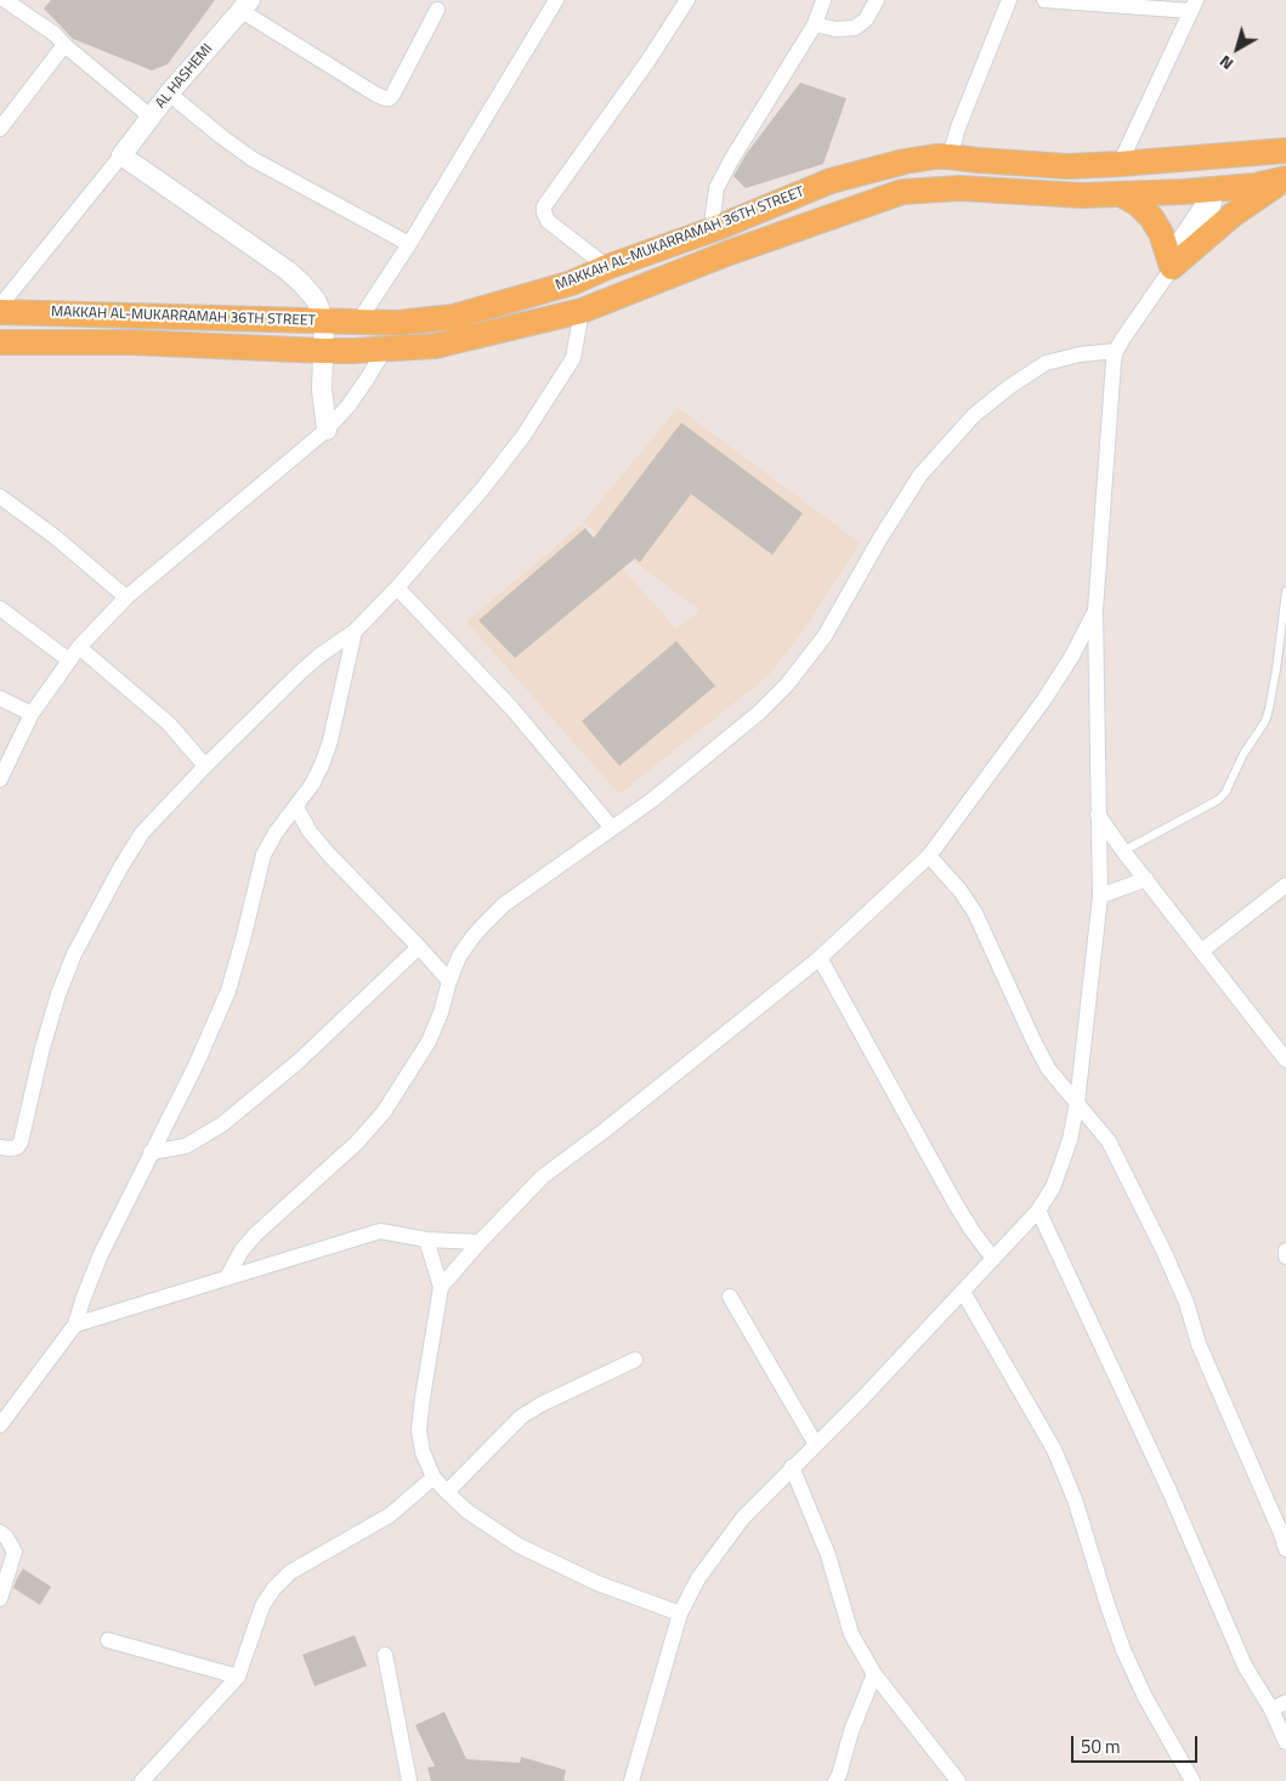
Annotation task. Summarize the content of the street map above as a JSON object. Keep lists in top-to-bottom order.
{
  "streets": {
    "main road": ["MAKKAH AL-MUKARRAMAH 36TH STREET"],
    "street": ["AL HASHEMI"]
  },
  "scale_bar": "50 m",
  "north": "bottom left"
}
